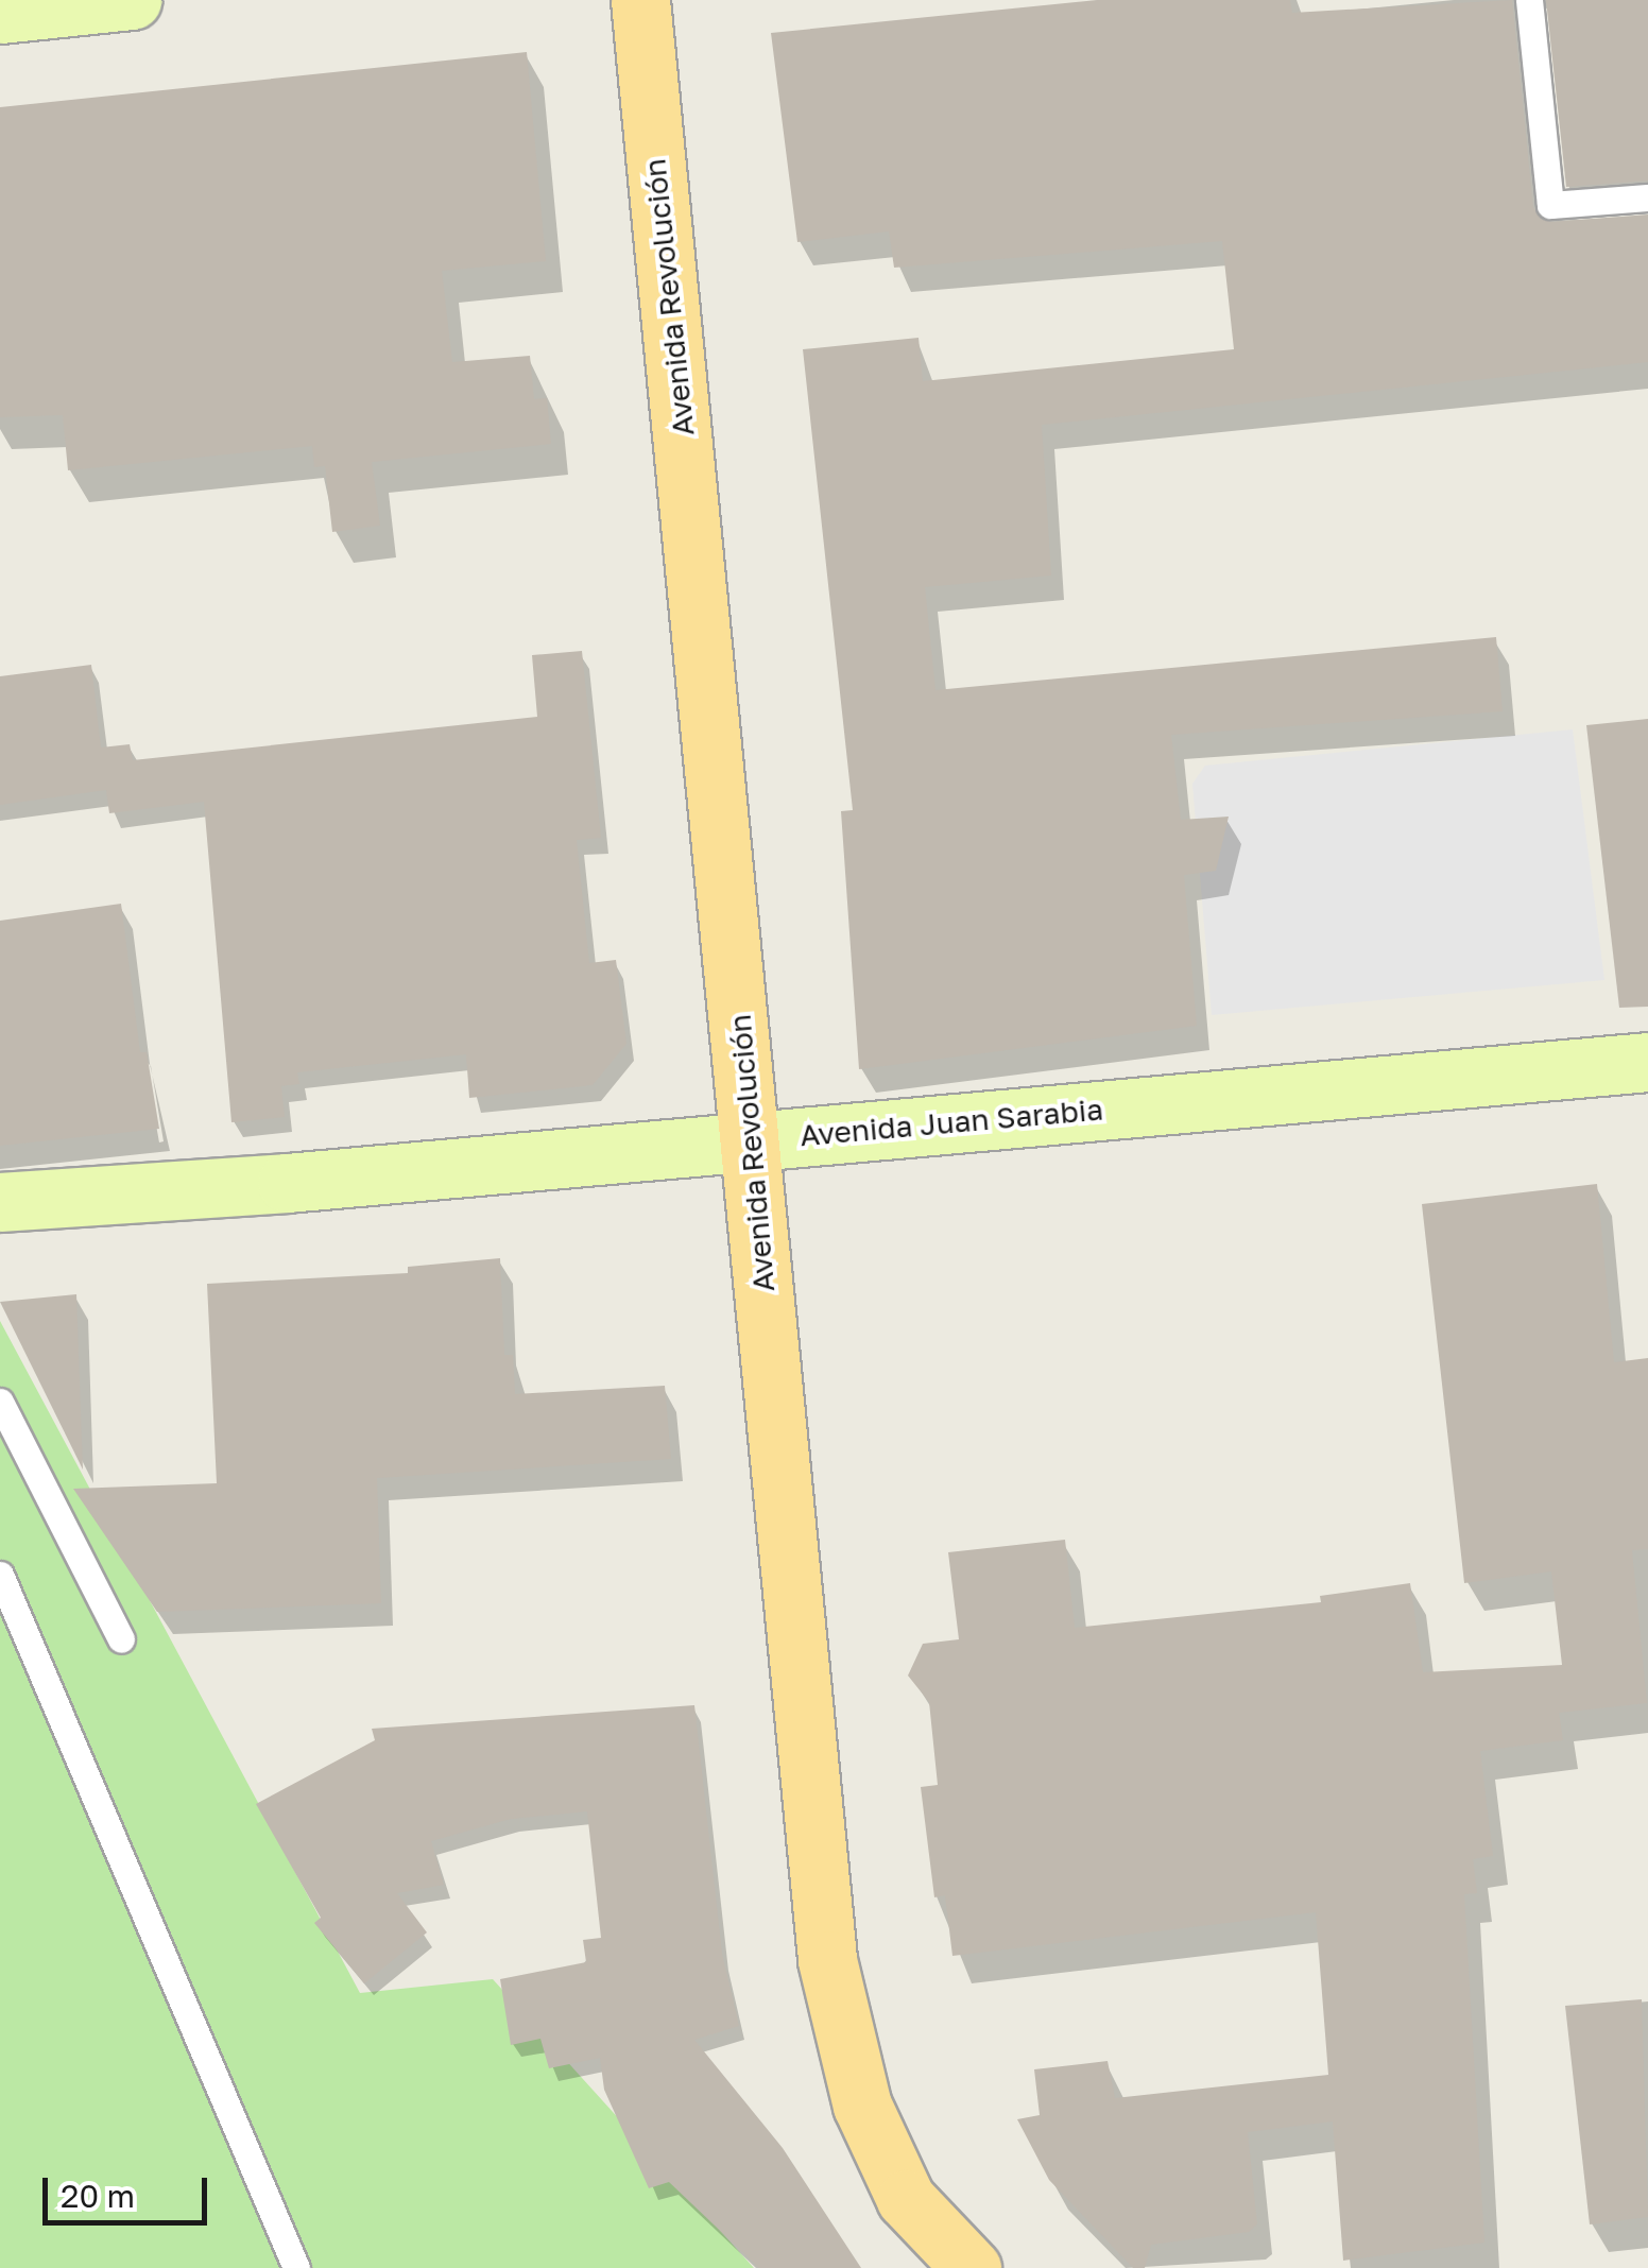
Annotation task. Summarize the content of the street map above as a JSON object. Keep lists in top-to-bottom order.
{
  "streets": {
    "main road": ["Avenida Revolución", "Avenida Juan Sarabia"]
  },
  "crossings": [
    ["Avenida Revolución", "Avenida Juan Sarabia"]
  ],
  "scale_bar": "20 m"
}
